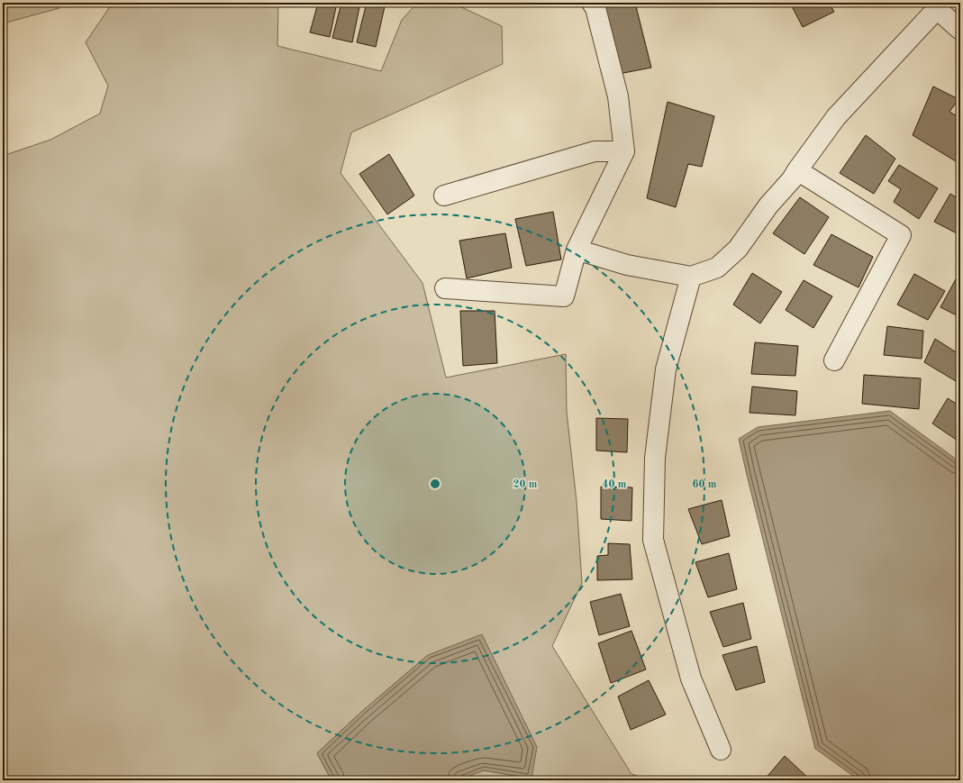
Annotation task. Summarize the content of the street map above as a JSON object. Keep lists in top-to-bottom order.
{
  "rings": ["20 m", "40 m", "60 m"]
}
